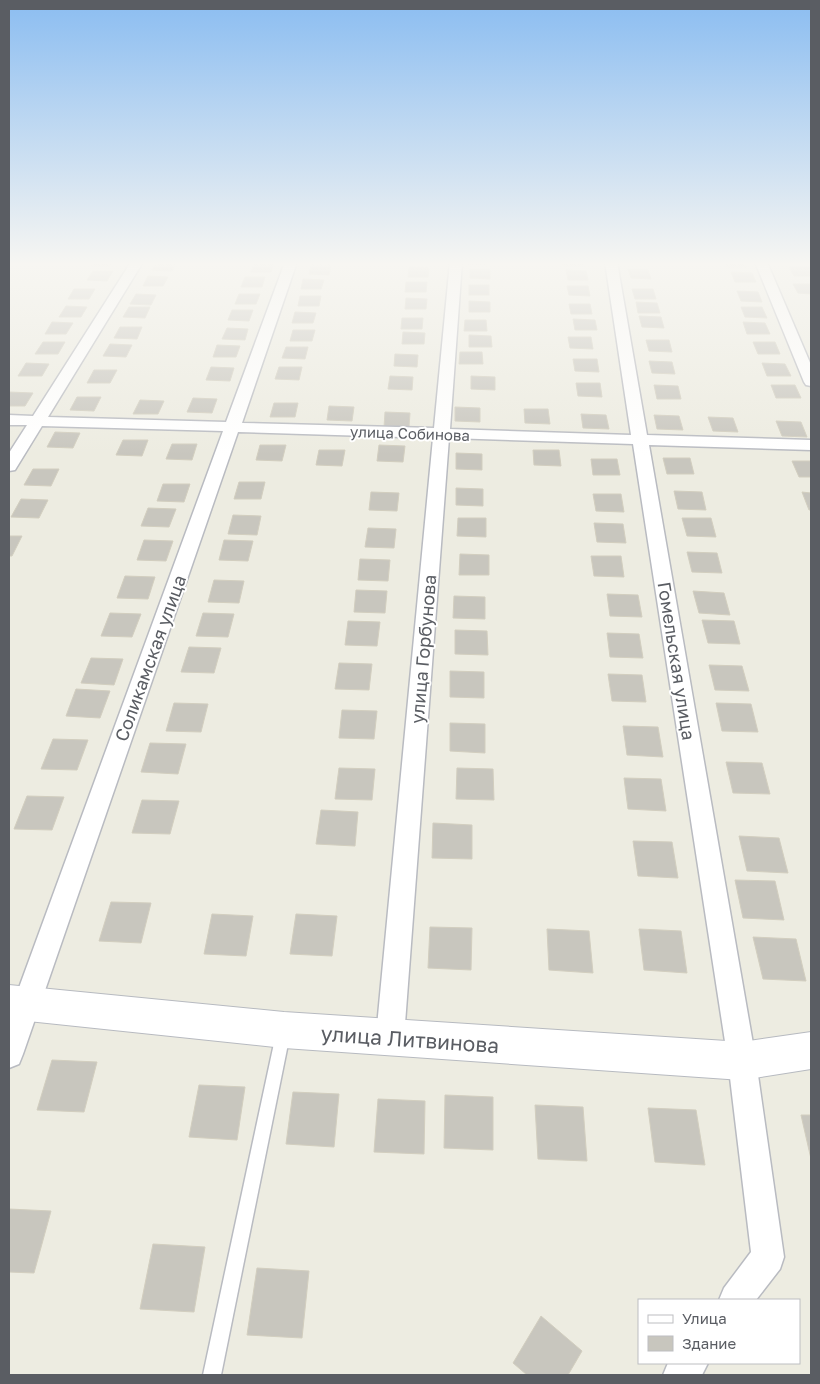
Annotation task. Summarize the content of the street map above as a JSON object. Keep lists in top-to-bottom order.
{
  "streets": {
    "street": [
      "улица Собинова",
      "улица Горбунова",
      "Соликамская улица",
      "Гомельская улица",
      "улица Литвинова"
    ]
  },
  "crossings": [
    ["улица Собинова", "улица Горбунова"],
    ["улица Собинова", "Соликамская улица"],
    ["улица Собинова", "Гомельская улица"],
    ["улица Горбунова", "улица Литвинова"],
    ["Соликамская улица", "улица Литвинова"],
    ["Гомельская улица", "улица Литвинова"]
  ],
  "legend": ["Улица", "Здание"]
}
